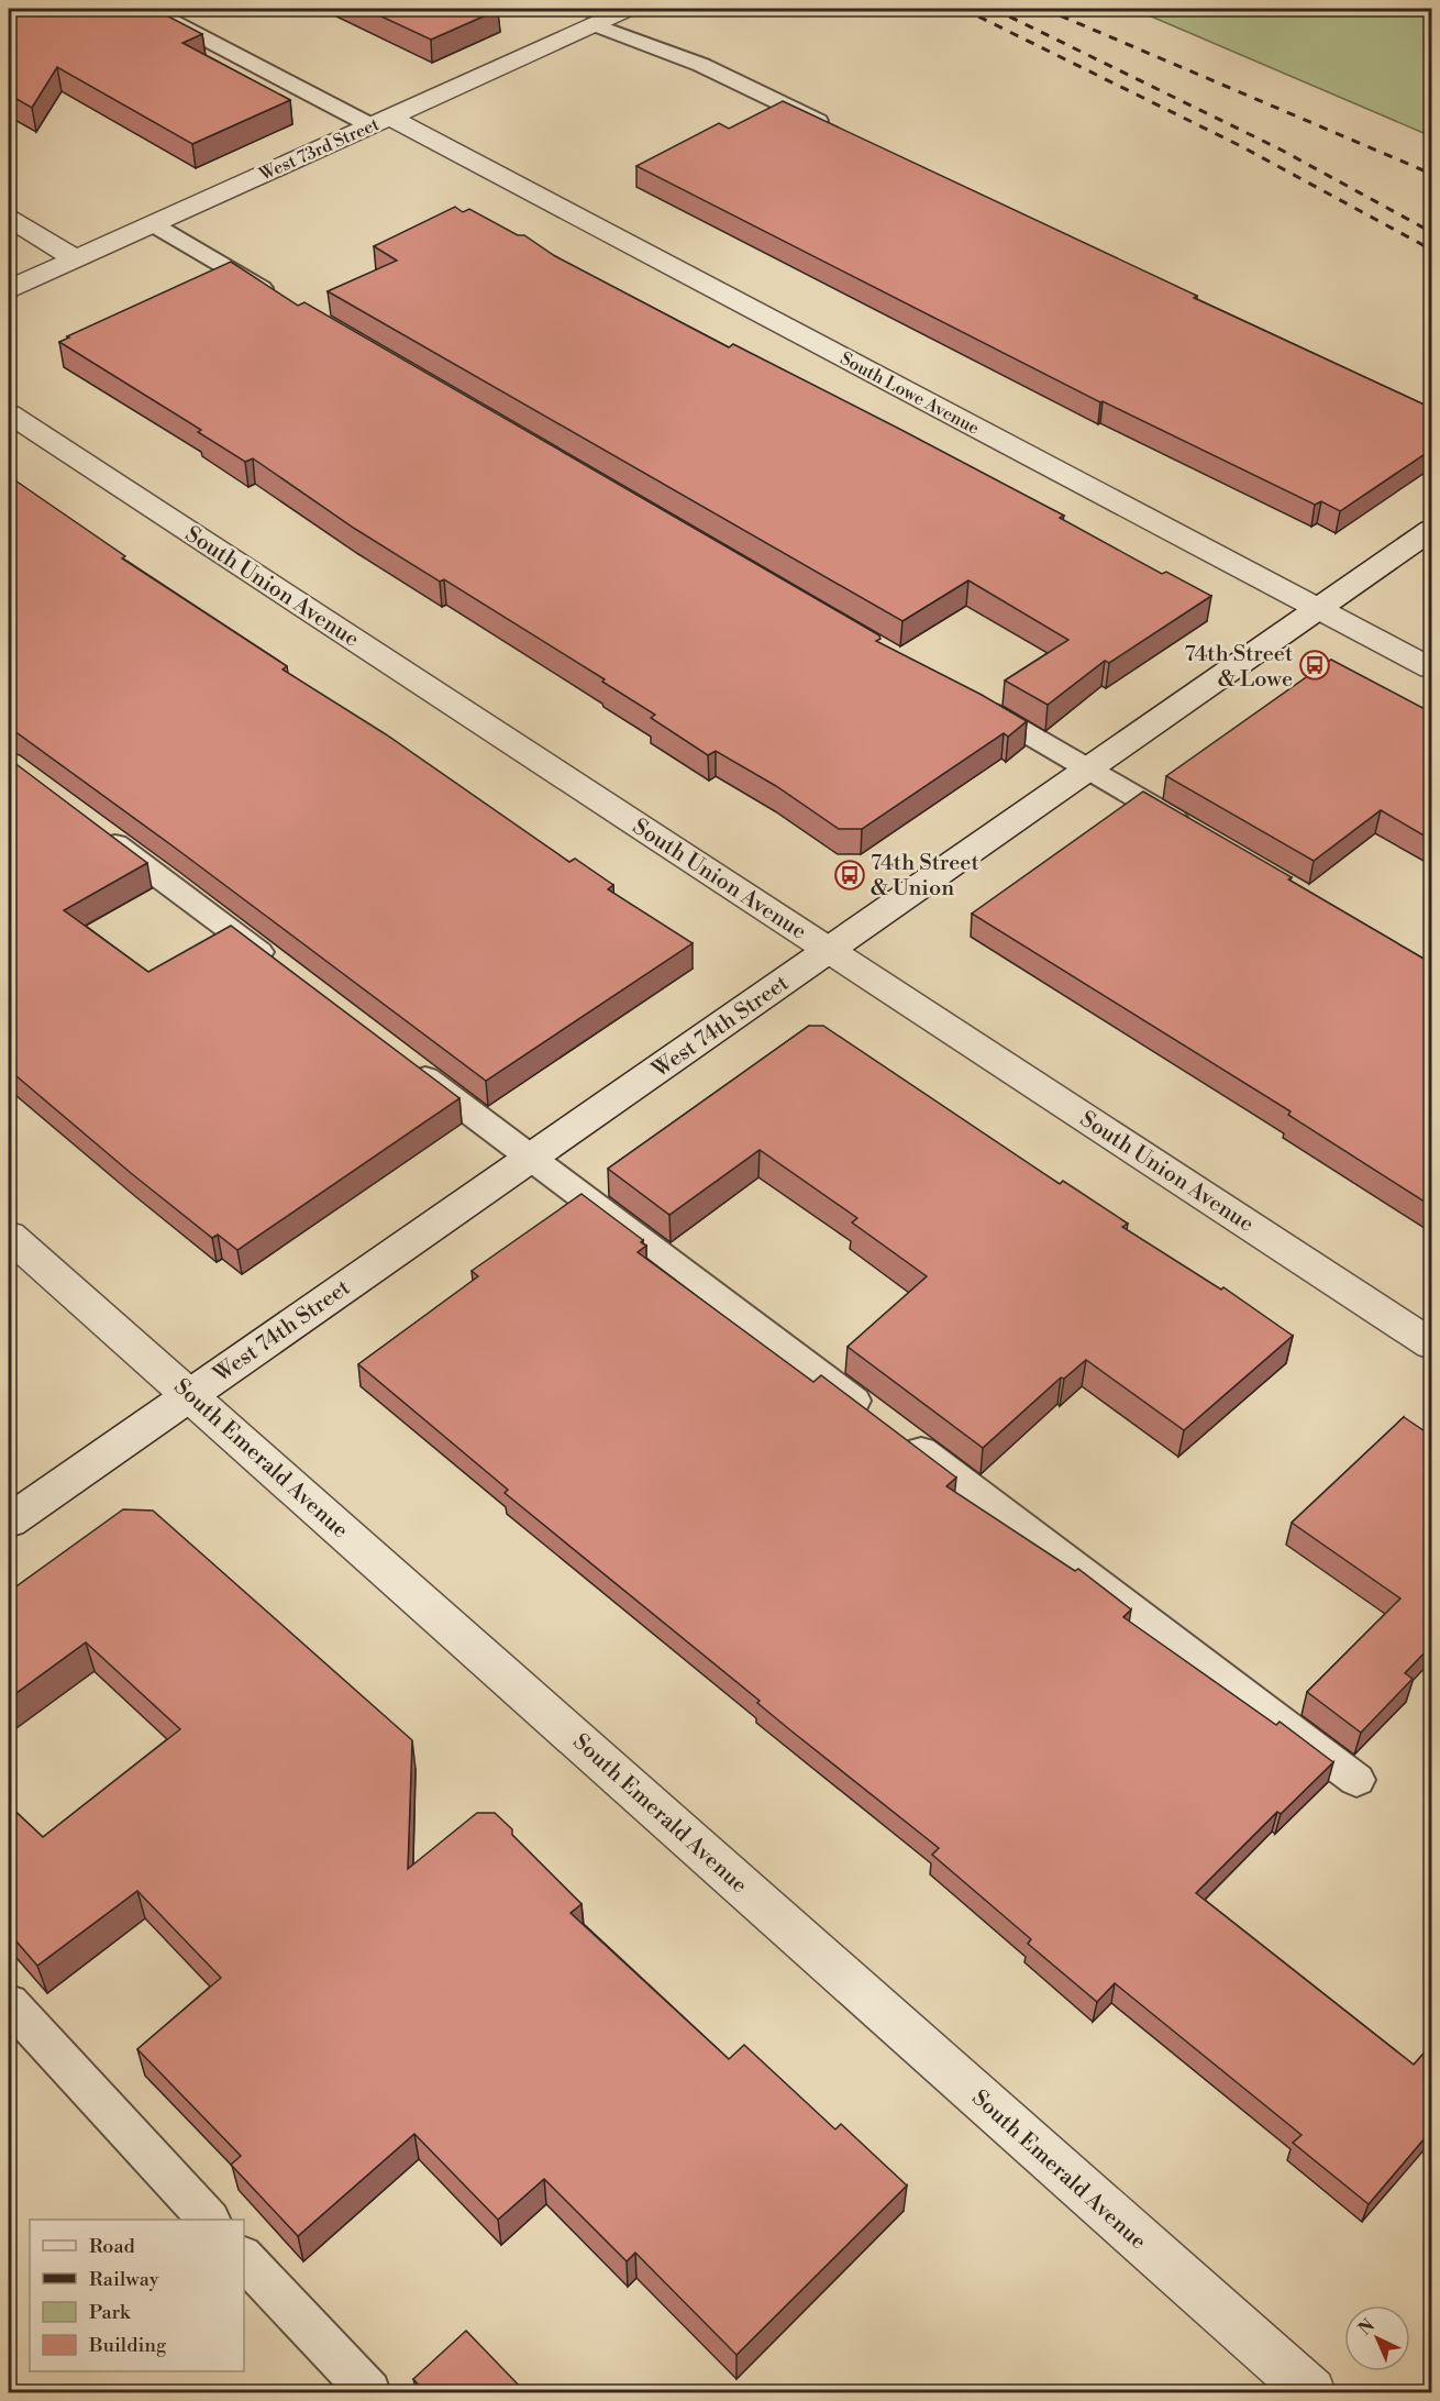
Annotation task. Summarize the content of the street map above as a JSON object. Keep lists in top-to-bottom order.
{
  "streets": {
    "street": [
      "West 73rd Street",
      "South Lowe Avenue",
      "South Union Avenue",
      "West 74th Street",
      "South Emerald Avenue"
    ]
  },
  "crossings": [
    ["West 73rd Street", "South Lowe Avenue"],
    ["South Lowe Avenue", "West 74th Street"],
    ["South Union Avenue", "West 74th Street"],
    ["West 74th Street", "South Emerald Avenue"]
  ],
  "places": {
    "bus stop": ["74th Street & Lowe", "74th Street & Union"]
  },
  "legend": [
    "Road",
    "Railway",
    "Park",
    "Building"
  ],
  "north": "top left"
}
